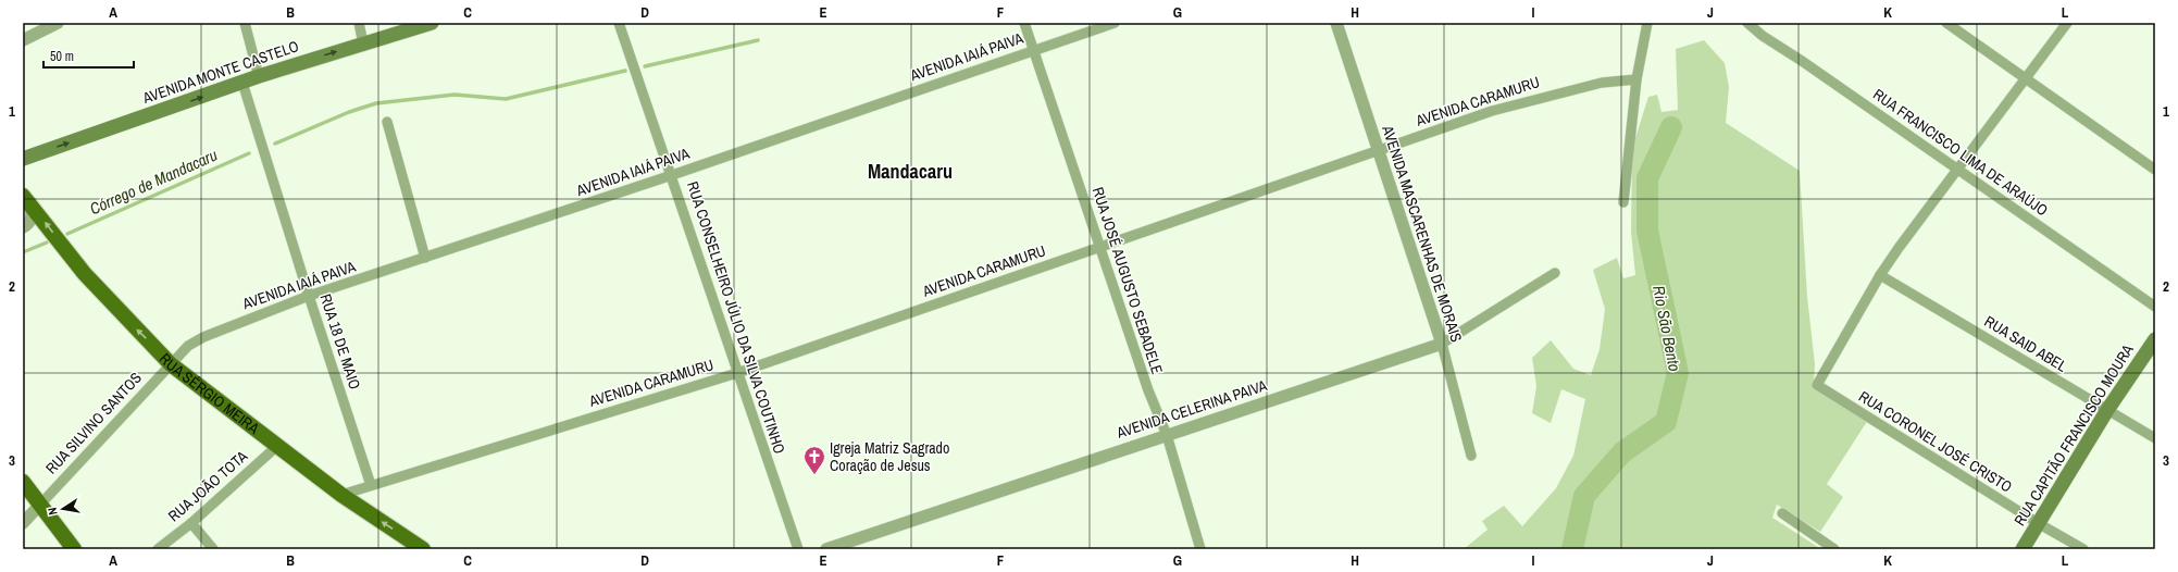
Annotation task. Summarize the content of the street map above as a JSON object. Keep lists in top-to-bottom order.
{
  "streets": {
    "main road": ["AVENIDA MONTE CASTELO", "RUA SÉRGIO MEIRA", "RUA CAPITÃO FRANCISCO MOURA"],
    "street": [
      "AVENIDA IAIÁ PAIVA",
      "AVENIDA CARAMURU",
      "RUA FRANCISCO LIMA DE ARAÚJO",
      "AVENIDA MASCARENHAS DE MORAIS",
      "RUA JOSÉ AUGUSTO SEBADELE",
      "RUA CONSELHEIRO JÚLIO DA SILVA COUTINHO",
      "RUA 18 DE MAIO",
      "RUA SAID ABEL",
      "AVENIDA CELERINA PAIVA",
      "RUA SILVINO SANTOS",
      "RUA CORONEL JOSÉ CRISTO",
      "RUA JOÃO TOTA"
    ]
  },
  "crossings": [
    ["AVENIDA IAIÁ PAIVA", "RUA JOSÉ AUGUSTO SEBADELE"],
    ["AVENIDA IAIÁ PAIVA", "RUA CONSELHEIRO JÚLIO DA SILVA COUTINHO"],
    ["AVENIDA IAIÁ PAIVA", "RUA 18 DE MAIO"],
    ["AVENIDA IAIÁ PAIVA", "RUA SÉRGIO MEIRA"],
    ["AVENIDA IAIÁ PAIVA", "RUA SILVINO SANTOS"],
    ["AVENIDA MONTE CASTELO", "RUA 18 DE MAIO"],
    ["AVENIDA CARAMURU", "AVENIDA MASCARENHAS DE MORAIS"],
    ["AVENIDA CARAMURU", "RUA JOSÉ AUGUSTO SEBADELE"],
    ["AVENIDA CARAMURU", "RUA CONSELHEIRO JÚLIO DA SILVA COUTINHO"],
    ["AVENIDA CARAMURU", "RUA 18 DE MAIO"],
    ["AVENIDA CARAMURU", "RUA SÉRGIO MEIRA"],
    ["AVENIDA MASCARENHAS DE MORAIS", "AVENIDA CELERINA PAIVA"],
    ["RUA JOSÉ AUGUSTO SEBADELE", "AVENIDA CELERINA PAIVA"],
    ["RUA SAID ABEL", "RUA CAPITÃO FRANCISCO MOURA"],
    ["RUA SAID ABEL", "RUA CORONEL JOSÉ CRISTO"],
    ["RUA SÉRGIO MEIRA", "RUA SILVINO SANTOS"],
    ["RUA SÉRGIO MEIRA", "RUA JOÃO TOTA"],
    ["RUA CAPITÃO FRANCISCO MOURA", "RUA CORONEL JOSÉ CRISTO"]
  ],
  "one_way": ["AVENIDA MONTE CASTELO", "RUA SÉRGIO MEIRA"],
  "districts": ["Mandacaru"],
  "water": ["Córrego de Mandacaru", "Rio São Bento"],
  "places": {
    "church": ["Igreja Matriz Sagrado Coração de Jesus"]
  },
  "scale_bar": "50 m",
  "north": "left",
  "grid": {
    "columns": [
      "A",
      "B",
      "C",
      "D",
      "E",
      "F",
      "G",
      "H",
      "I",
      "J",
      "K",
      "L"
    ],
    "rows": ["1", "2", "3"]
  }
}
